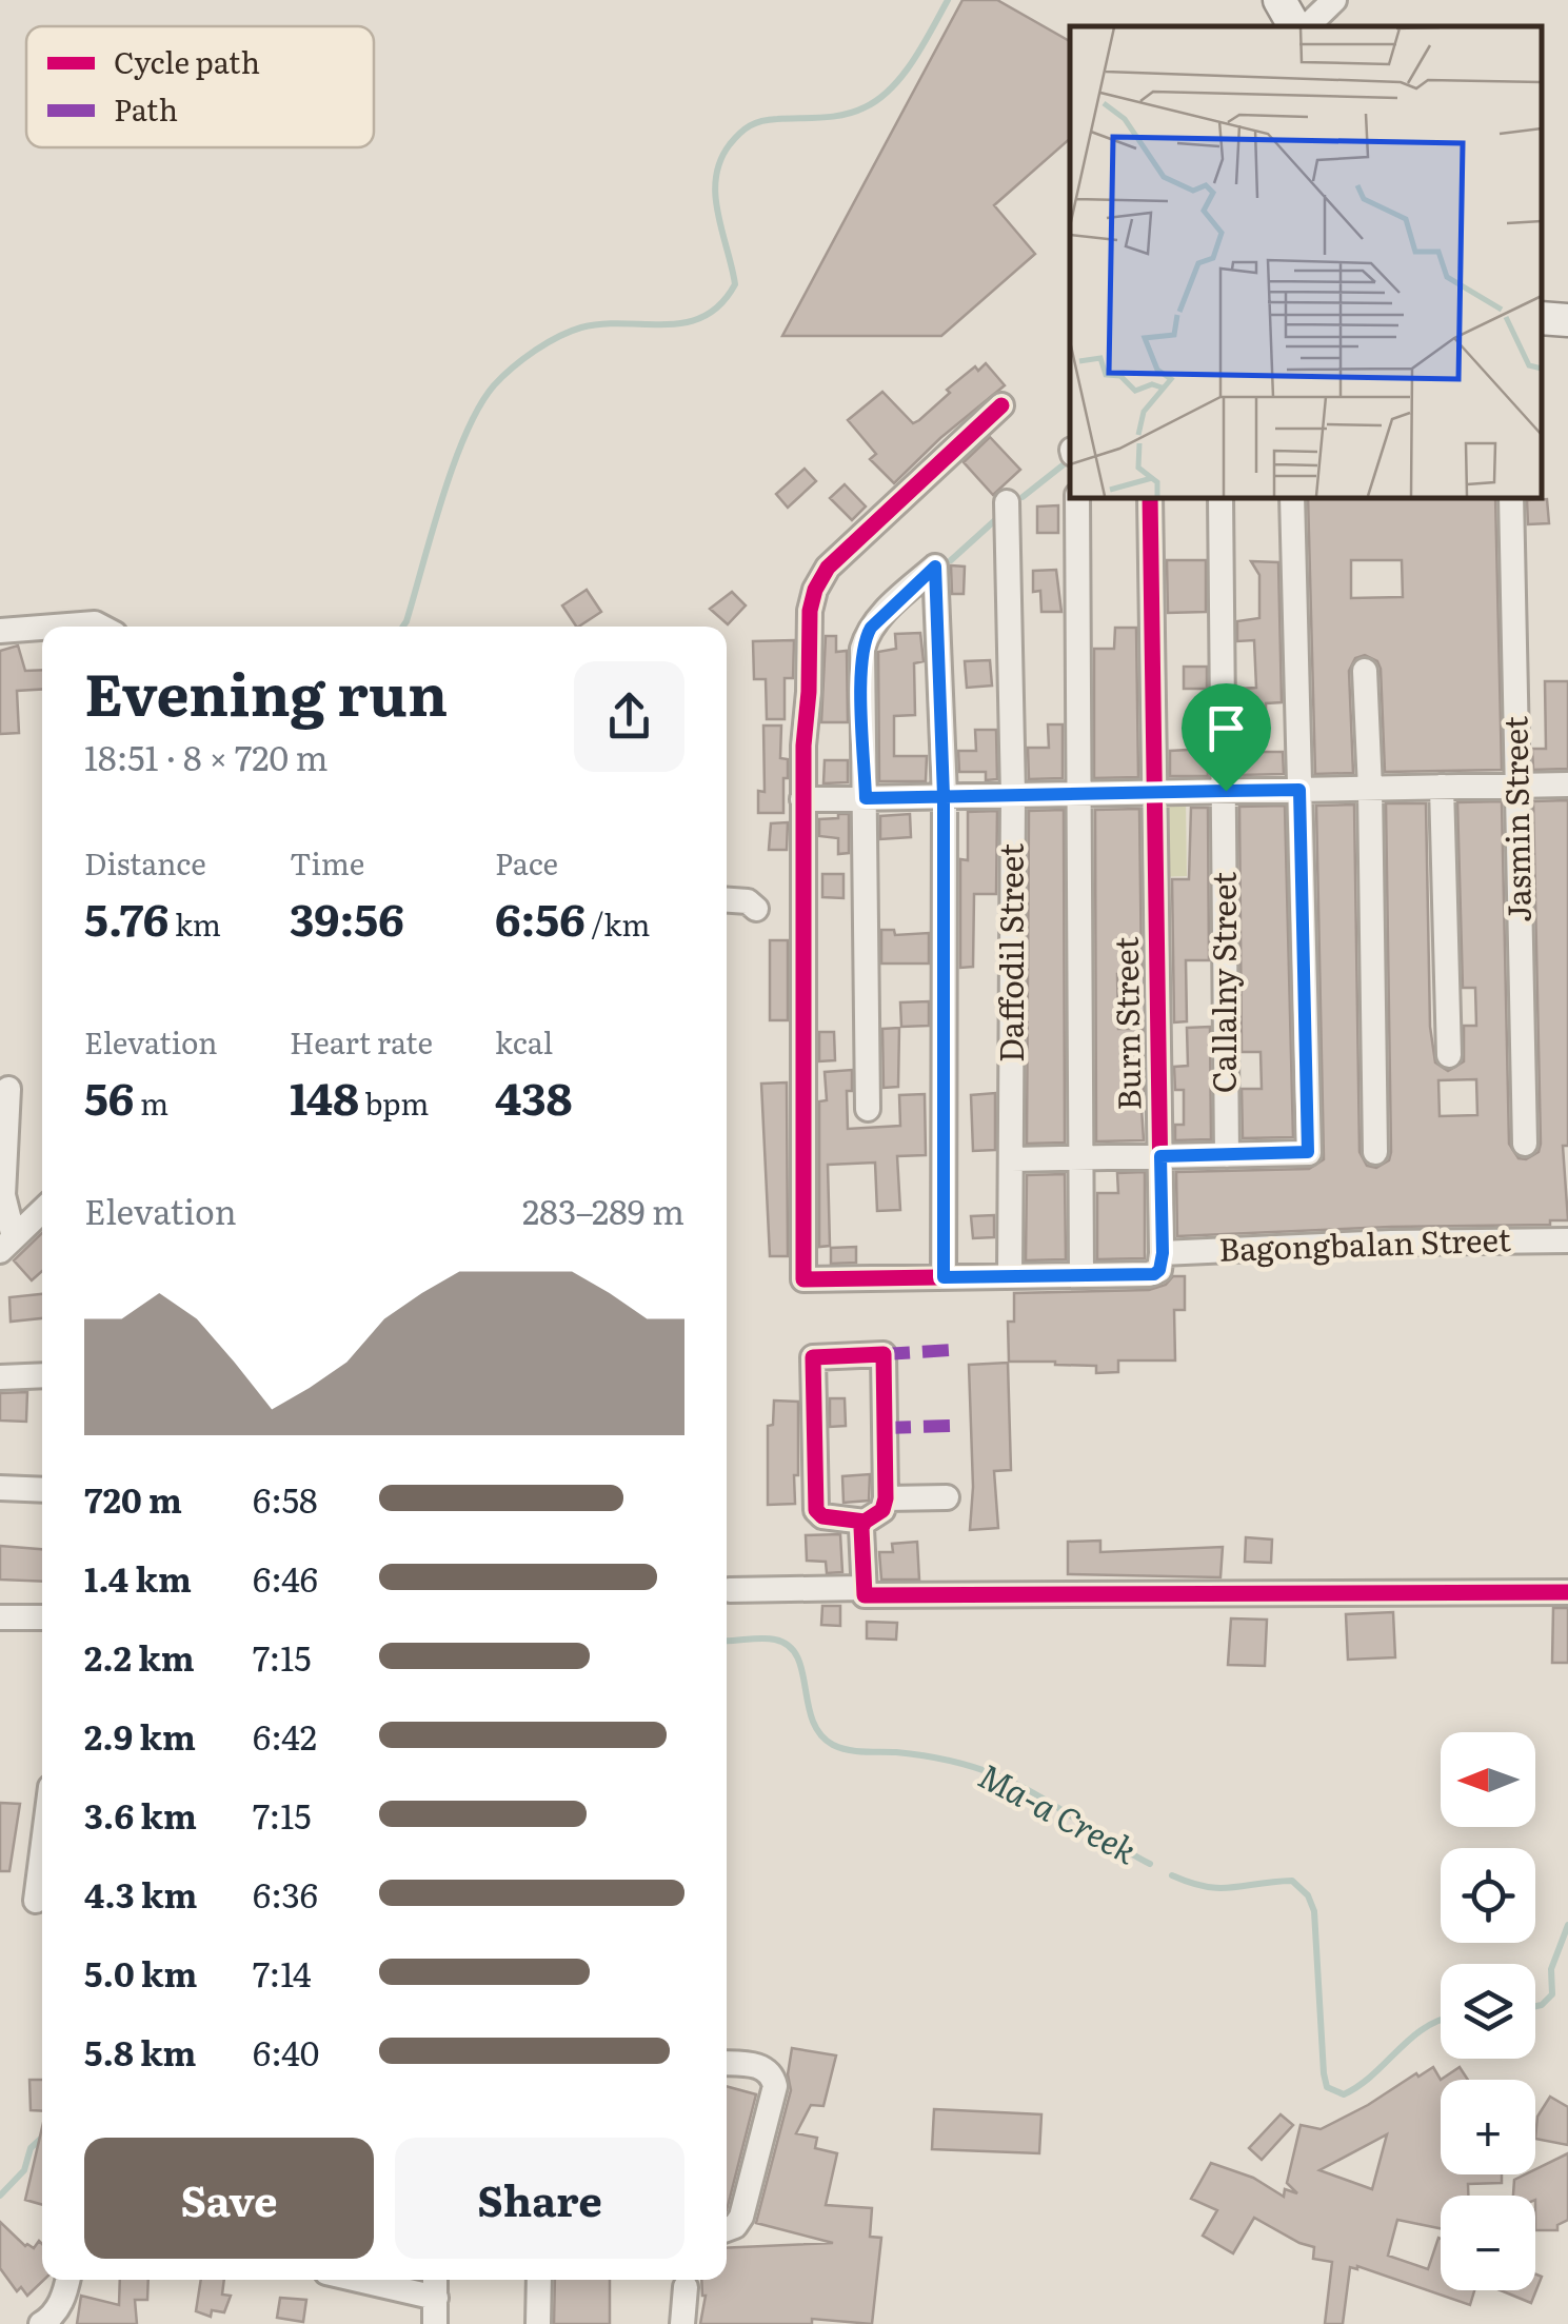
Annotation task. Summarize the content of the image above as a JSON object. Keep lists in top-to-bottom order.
{
  "streets": {
    "street": [
      "Jasmin Street",
      "Daffodil Street",
      "Callalny Street",
      "Burn Street",
      "Bagongbalan Street"
    ]
  },
  "crossings": [
    ["Burn Street", "Bagongbalan Street"]
  ],
  "water": ["Ma-a Creek"],
  "legend": ["Cycle path", "Path"],
  "north": "left",
  "page": {
    "heading": ["Evening run", "18:51 · 8 × 720 m"],
    "stats": [
      ["Distance", "5.76 km"],
      ["Time", "39:56"],
      ["Pace", "6:56 /km"],
      ["Elevation", "56 m"],
      ["Heart rate", "148 bpm"],
      ["kcal", "438"]
    ],
    "chart": ["Elevation", "283–289 m"],
    "list": [
      {
        "name": "720 m",
        "note": "6:58"
      },
      {
        "name": "1.4 km",
        "note": "6:46"
      },
      {
        "name": "2.2 km",
        "note": "7:15"
      },
      {
        "name": "2.9 km",
        "note": "6:42"
      },
      {
        "name": "3.6 km",
        "note": "7:15"
      },
      {
        "name": "4.3 km",
        "note": "6:36"
      },
      {
        "name": "5.0 km",
        "note": "7:14"
      },
      {
        "name": "5.8 km",
        "note": "6:40"
      }
    ],
    "map_buttons": ["+", "−"],
    "buttons": ["Save", "Share"]
  }
}
